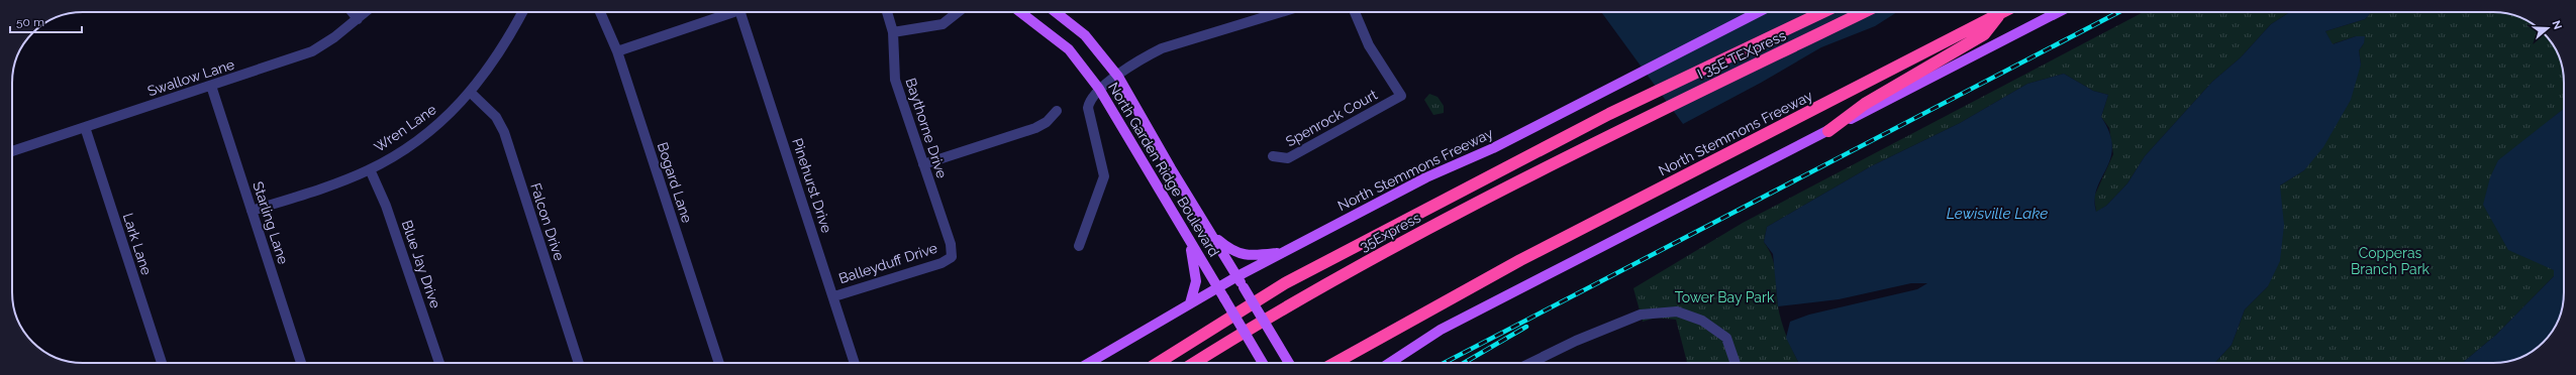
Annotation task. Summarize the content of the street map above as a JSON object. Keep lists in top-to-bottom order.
{
  "streets": {
    "highway": ["I 35E TEXpress", "North Stemmons Freeway", "35Express"],
    "main road": ["North Garden Ridge Boulevard"],
    "street": [
      "Swallow Lane",
      "Spenrock Court",
      "Wren Lane",
      "Baythorne Drive",
      "Bogard Lane",
      "Pinehurst Drive",
      "Falcon Drive",
      "Starling Lane",
      "Lark Lane",
      "Balleyduff Drive",
      "Blue Jay Drive"
    ]
  },
  "crossings": [
    ["I 35E TEXpress", "35Express"],
    ["Swallow Lane", "Starling Lane"],
    ["Swallow Lane", "Lark Lane"],
    ["Wren Lane", "Falcon Drive"],
    ["Wren Lane", "Starling Lane"],
    ["Wren Lane", "Blue Jay Drive"],
    ["Baythorne Drive", "Balleyduff Drive"],
    ["North Stemmons Freeway", "North Garden Ridge Boulevard"],
    ["Pinehurst Drive", "Balleyduff Drive"]
  ],
  "water": ["Lewisville Lake"],
  "parks": ["Copperas Branch Park", "Tower Bay Park"],
  "scale_bar": "50 m",
  "north": "right"
}
